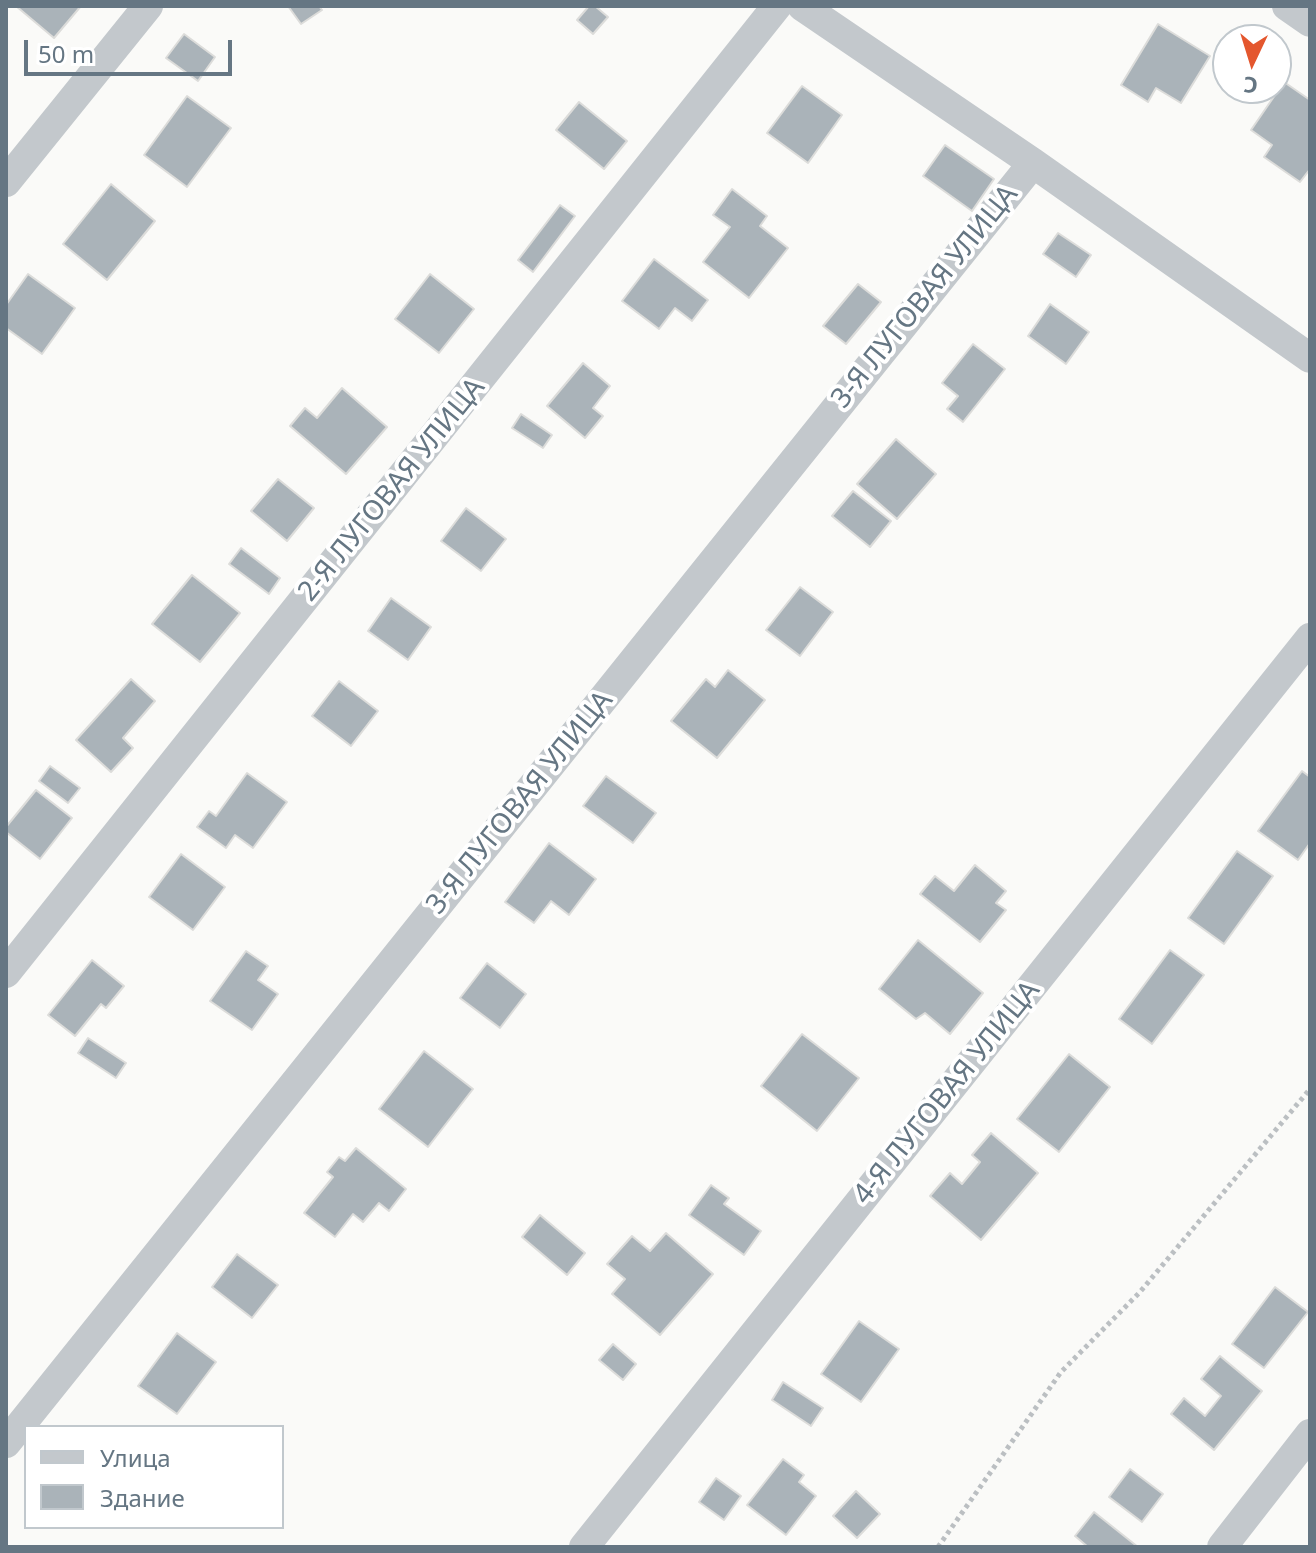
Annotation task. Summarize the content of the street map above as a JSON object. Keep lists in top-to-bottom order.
{
  "streets": {
    "street": ["3-Я ЛУГОВАЯ УЛИЦА", "2-Я ЛУГОВАЯ УЛИЦА", "4-Я ЛУГОВАЯ УЛИЦА"]
  },
  "legend": ["Улица", "Здание"],
  "scale_bar": "50 m",
  "north": "bottom"
}
